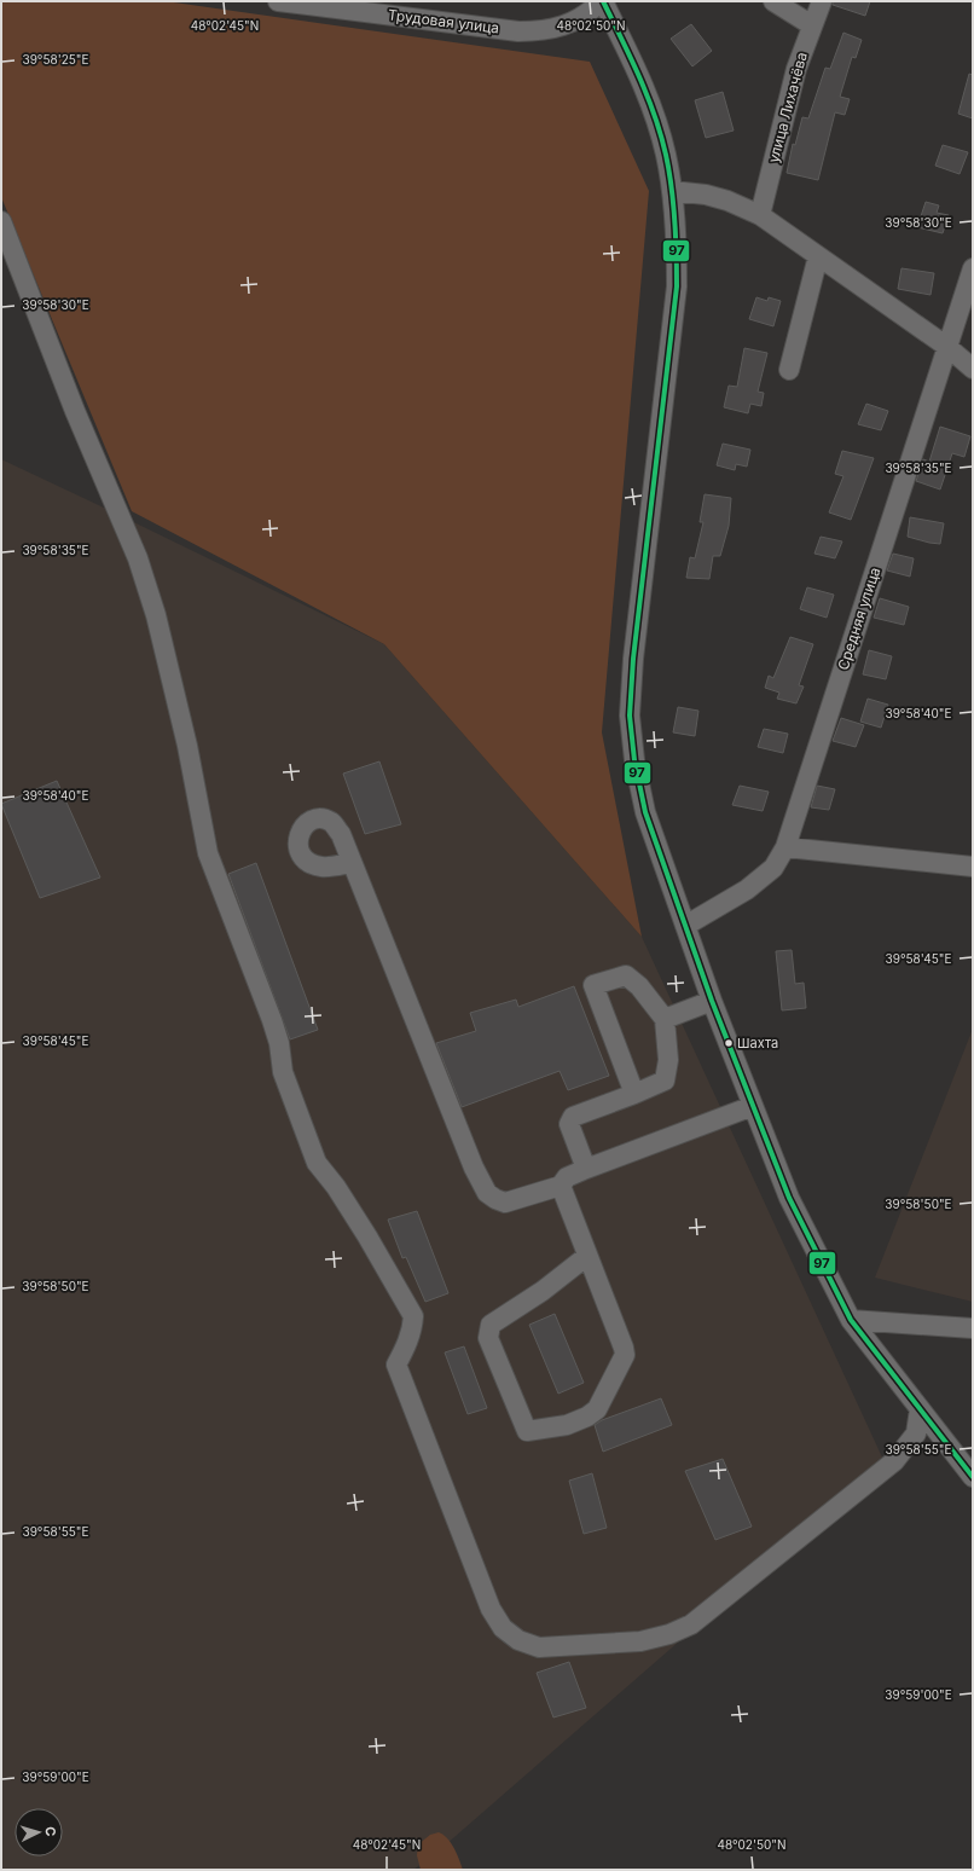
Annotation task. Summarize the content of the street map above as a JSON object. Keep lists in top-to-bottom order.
{
  "streets": {
    "street": ["Трудовая улица", "улица Лихачёва", "Средняя улица"]
  },
  "places": ["Шахта"],
  "lines": ["transit line 97"],
  "north": "right",
  "coordinates": [
    "48°02'45\"N",
    "48°02'50\"N",
    "39°58'25\"E",
    "39°58'30\"E",
    "39°58'35\"E",
    "39°58'40\"E",
    "39°58'45\"E",
    "39°58'50\"E",
    "39°58'55\"E",
    "39°59'00\"E"
  ]
}
